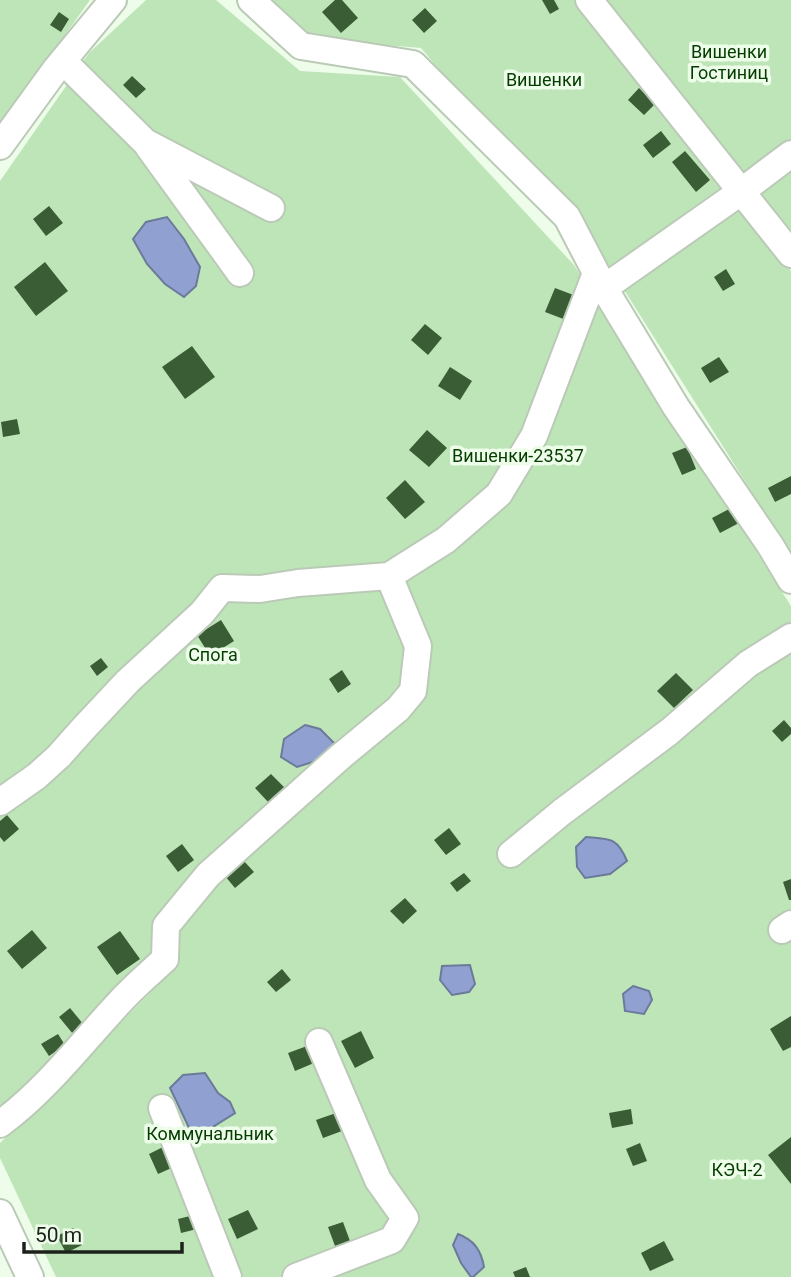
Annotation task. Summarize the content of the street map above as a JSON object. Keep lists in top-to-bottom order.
{
  "parks": [
    "Вишенки Гостиниц",
    "Вишенки",
    "Вишенки-23537",
    "Спога",
    "Коммунальник",
    "КЭЧ-2"
  ],
  "scale_bar": "50 m"
}
